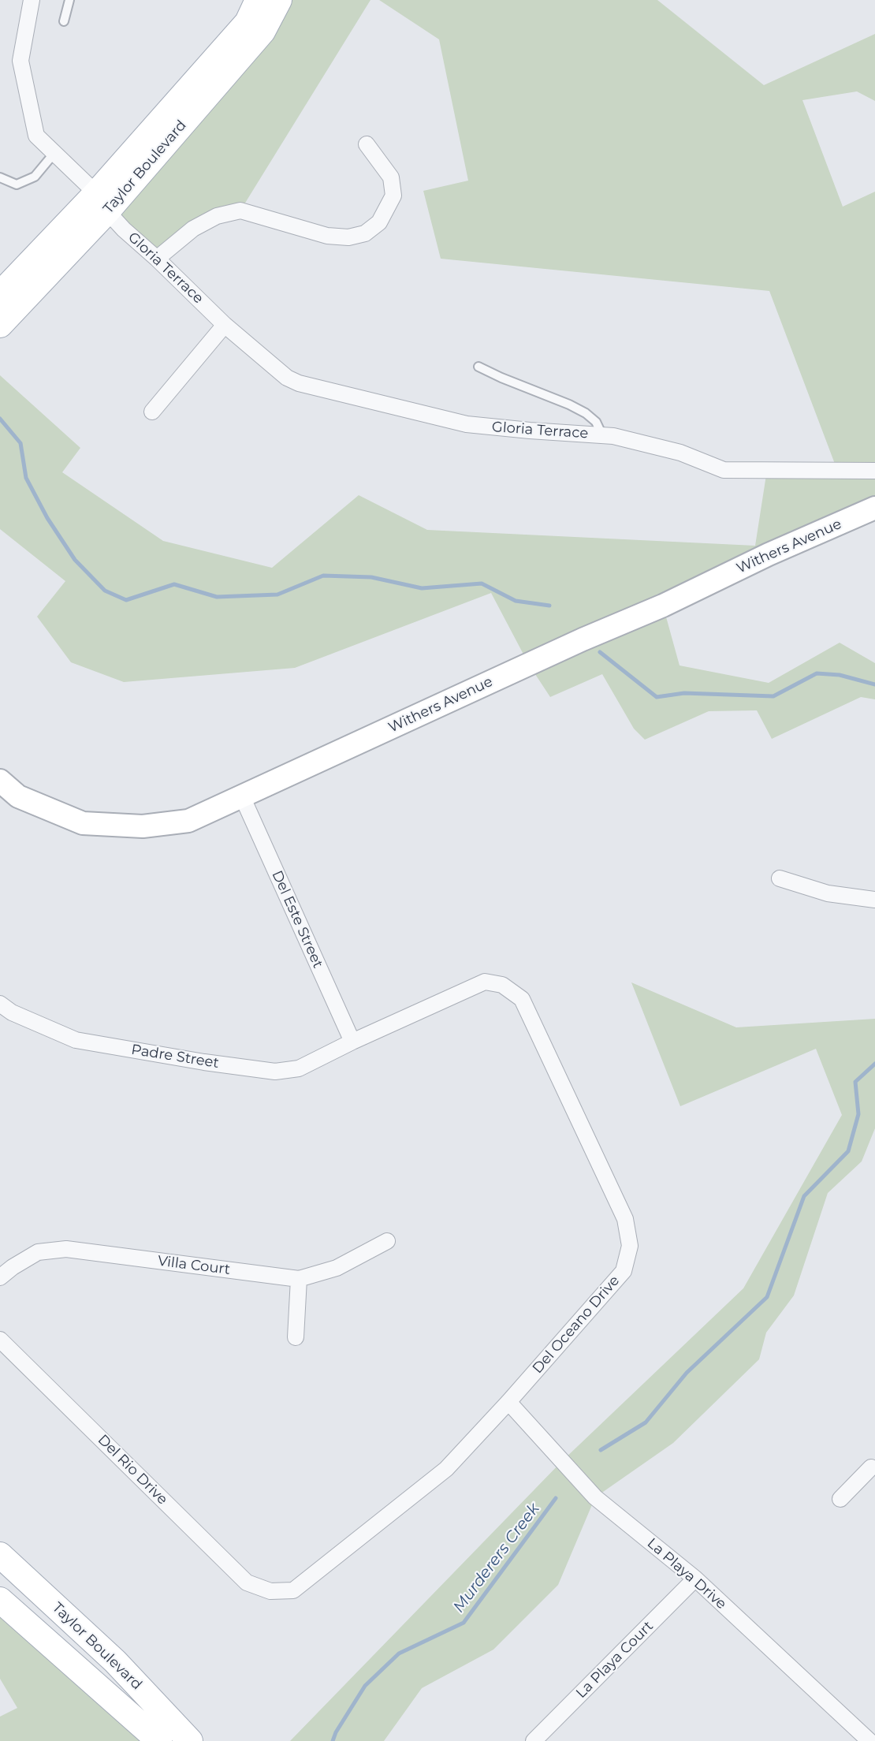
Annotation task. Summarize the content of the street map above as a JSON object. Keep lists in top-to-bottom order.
{
  "streets": {
    "main road": ["Taylor Boulevard"],
    "street": [
      "Gloria Terrace",
      "Withers Avenue",
      "Del Este Street",
      "Padre Street",
      "Villa Court",
      "Del Oceano Drive",
      "Del Rio Drive",
      "La Playa Drive",
      "La Playa Court"
    ]
  },
  "crossings": [
    ["Taylor Boulevard", "Gloria Terrace"],
    ["Withers Avenue", "Del Este Street"],
    ["Del Este Street", "Padre Street"],
    ["Del Este Street", "Del Oceano Drive"],
    ["Padre Street", "Del Oceano Drive"],
    ["Del Oceano Drive", "Del Rio Drive"],
    ["Del Oceano Drive", "La Playa Drive"],
    ["La Playa Drive", "La Playa Court"]
  ],
  "water": ["Murderers Creek"]
}
